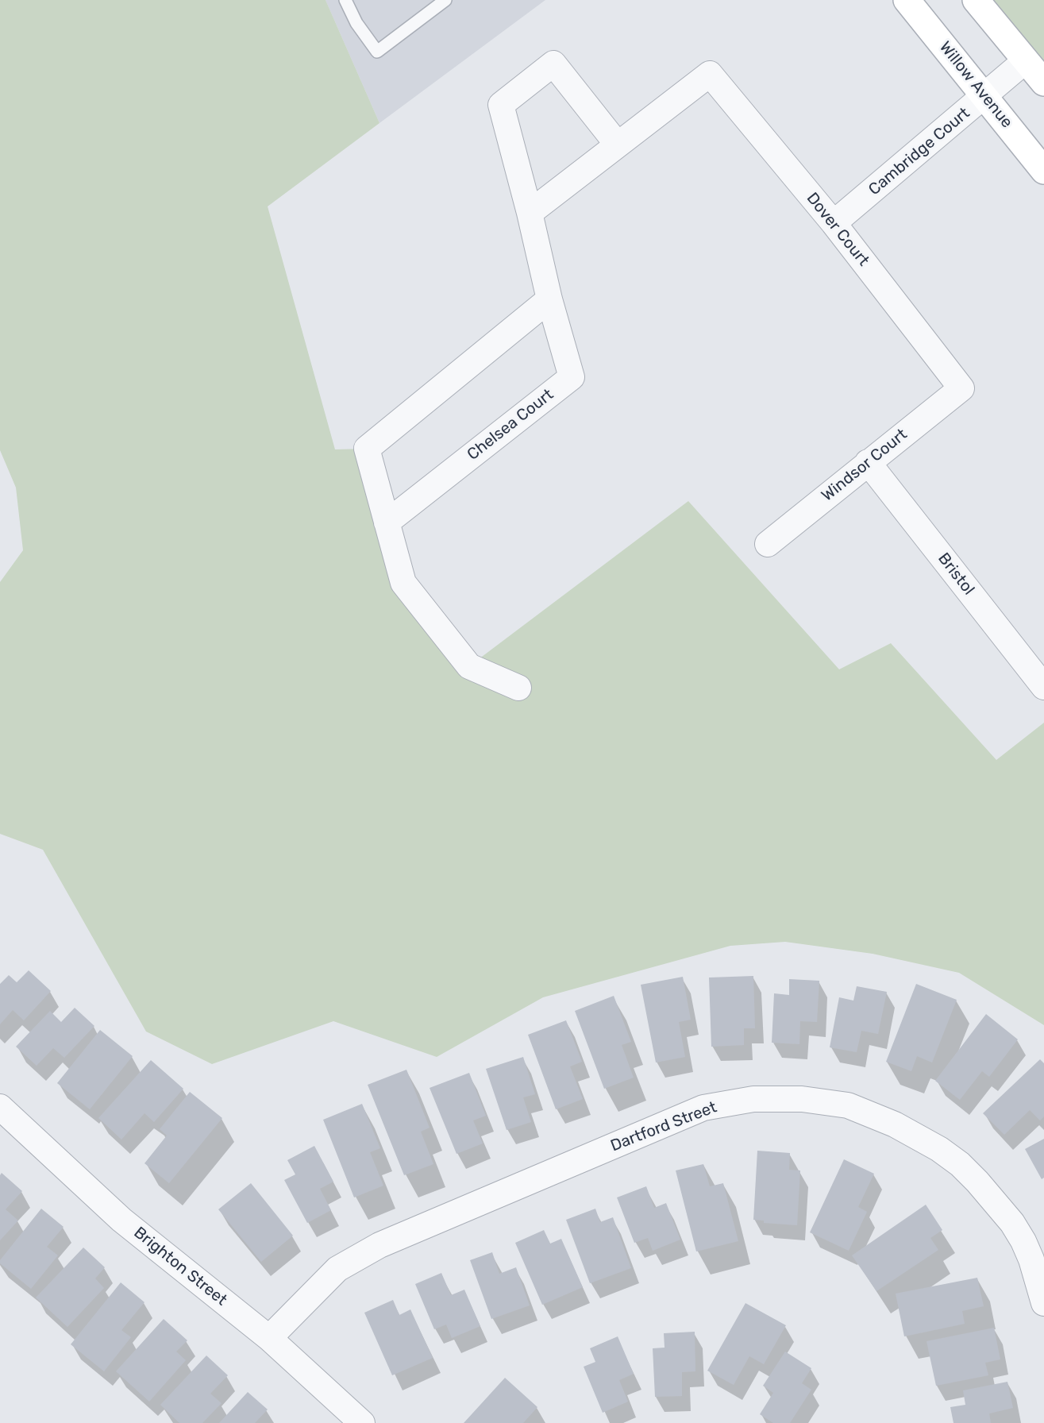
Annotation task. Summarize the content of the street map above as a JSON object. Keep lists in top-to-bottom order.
{
  "streets": {
    "street": [
      "Willow Avenue",
      "Cambridge Court",
      "Dover Court",
      "Chelsea Court",
      "Windsor Court",
      "Bristol",
      "Dartford Street",
      "Brighton Street"
    ]
  },
  "crossings": [
    ["Willow Avenue", "Cambridge Court"],
    ["Cambridge Court", "Dover Court"],
    ["Dover Court", "Chelsea Court"],
    ["Dover Court", "Windsor Court"],
    ["Windsor Court", "Bristol"],
    ["Dartford Street", "Brighton Street"]
  ]
}
